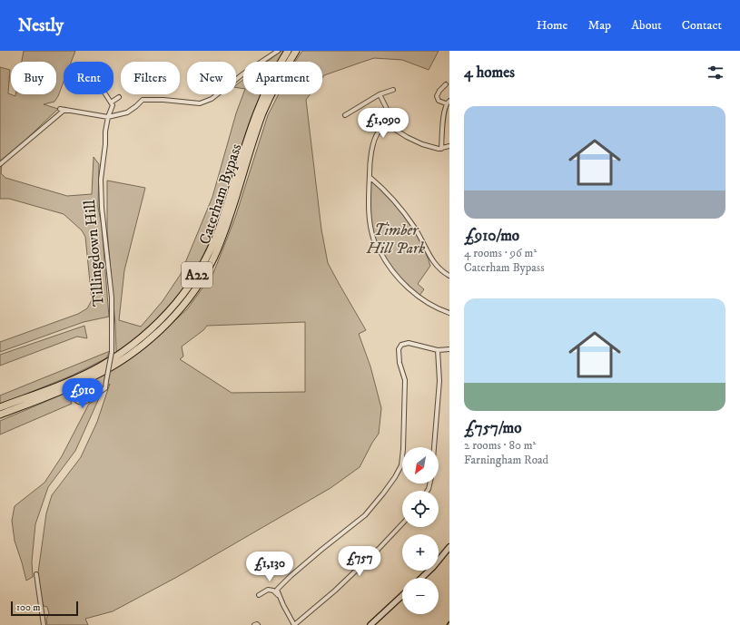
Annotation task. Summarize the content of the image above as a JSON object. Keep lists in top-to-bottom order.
{
  "streets": {
    "highway": ["Caterham Bypass", "A22"],
    "street": ["Tillingdown Hill"]
  },
  "crossings": [
    ["Caterham Bypass", "Tillingdown Hill"]
  ],
  "parks": ["Timber Hill Park"],
  "scale_bar": "100 m",
  "north": "bottom left",
  "page": {
    "header": "Nestly",
    "nav": [
      "Home",
      "Map",
      "About",
      "Contact"
    ],
    "heading": "4 homes",
    "chip": [
      "Buy",
      "Rent",
      "Filters",
      "New",
      "Apartment"
    ],
    "list": [
      {
        "name": "£910/mo",
        "note": "4 rooms · 96 m² · Caterham Bypass"
      },
      {
        "name": "£757/mo",
        "note": "2 rooms · 80 m² · Farningham Road"
      }
    ],
    "price": [
      "£1,090",
      "£910",
      "£757",
      "£1,130"
    ],
    "map_buttons": ["+", "−"],
    "scale": "100 m"
  }
}
